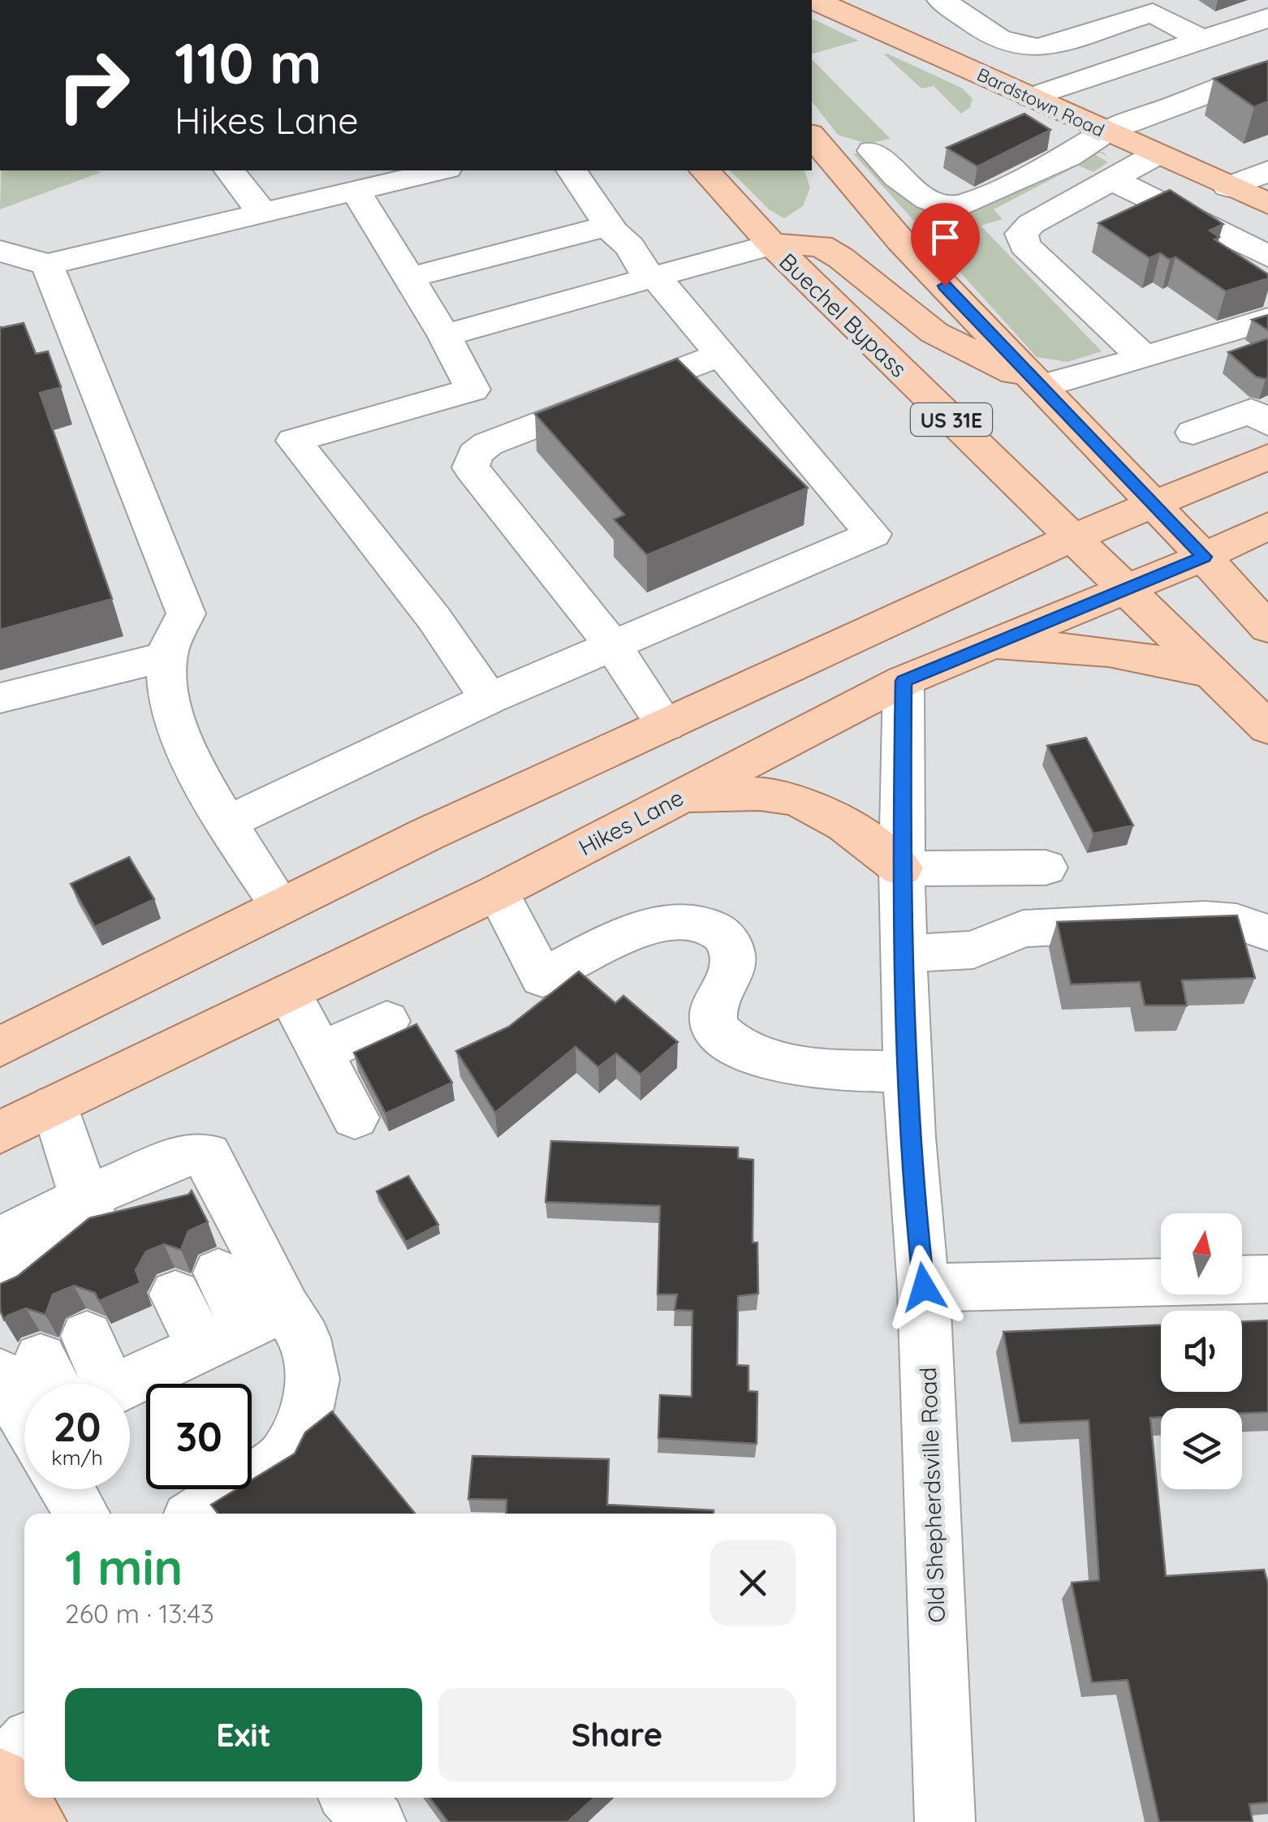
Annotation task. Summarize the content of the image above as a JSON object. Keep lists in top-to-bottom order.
{
  "streets": {
    "main road": [
      "Bardstown Road",
      "Buechel Bypass",
      "US 31E",
      "Hikes Lane"
    ],
    "street": ["Old Shepherdsville Road"]
  },
  "crossings": [
    ["Buechel Bypass", "Hikes Lane"],
    ["Hikes Lane", "Old Shepherdsville Road"]
  ],
  "north": "top",
  "page": {
    "turn": ["110 m", "Hikes Lane"],
    "speed": "20 km/h",
    "limit": "30",
    "heading": ["1 min", "260 m · 13:43"],
    "buttons": ["Exit", "Share"]
  }
}
